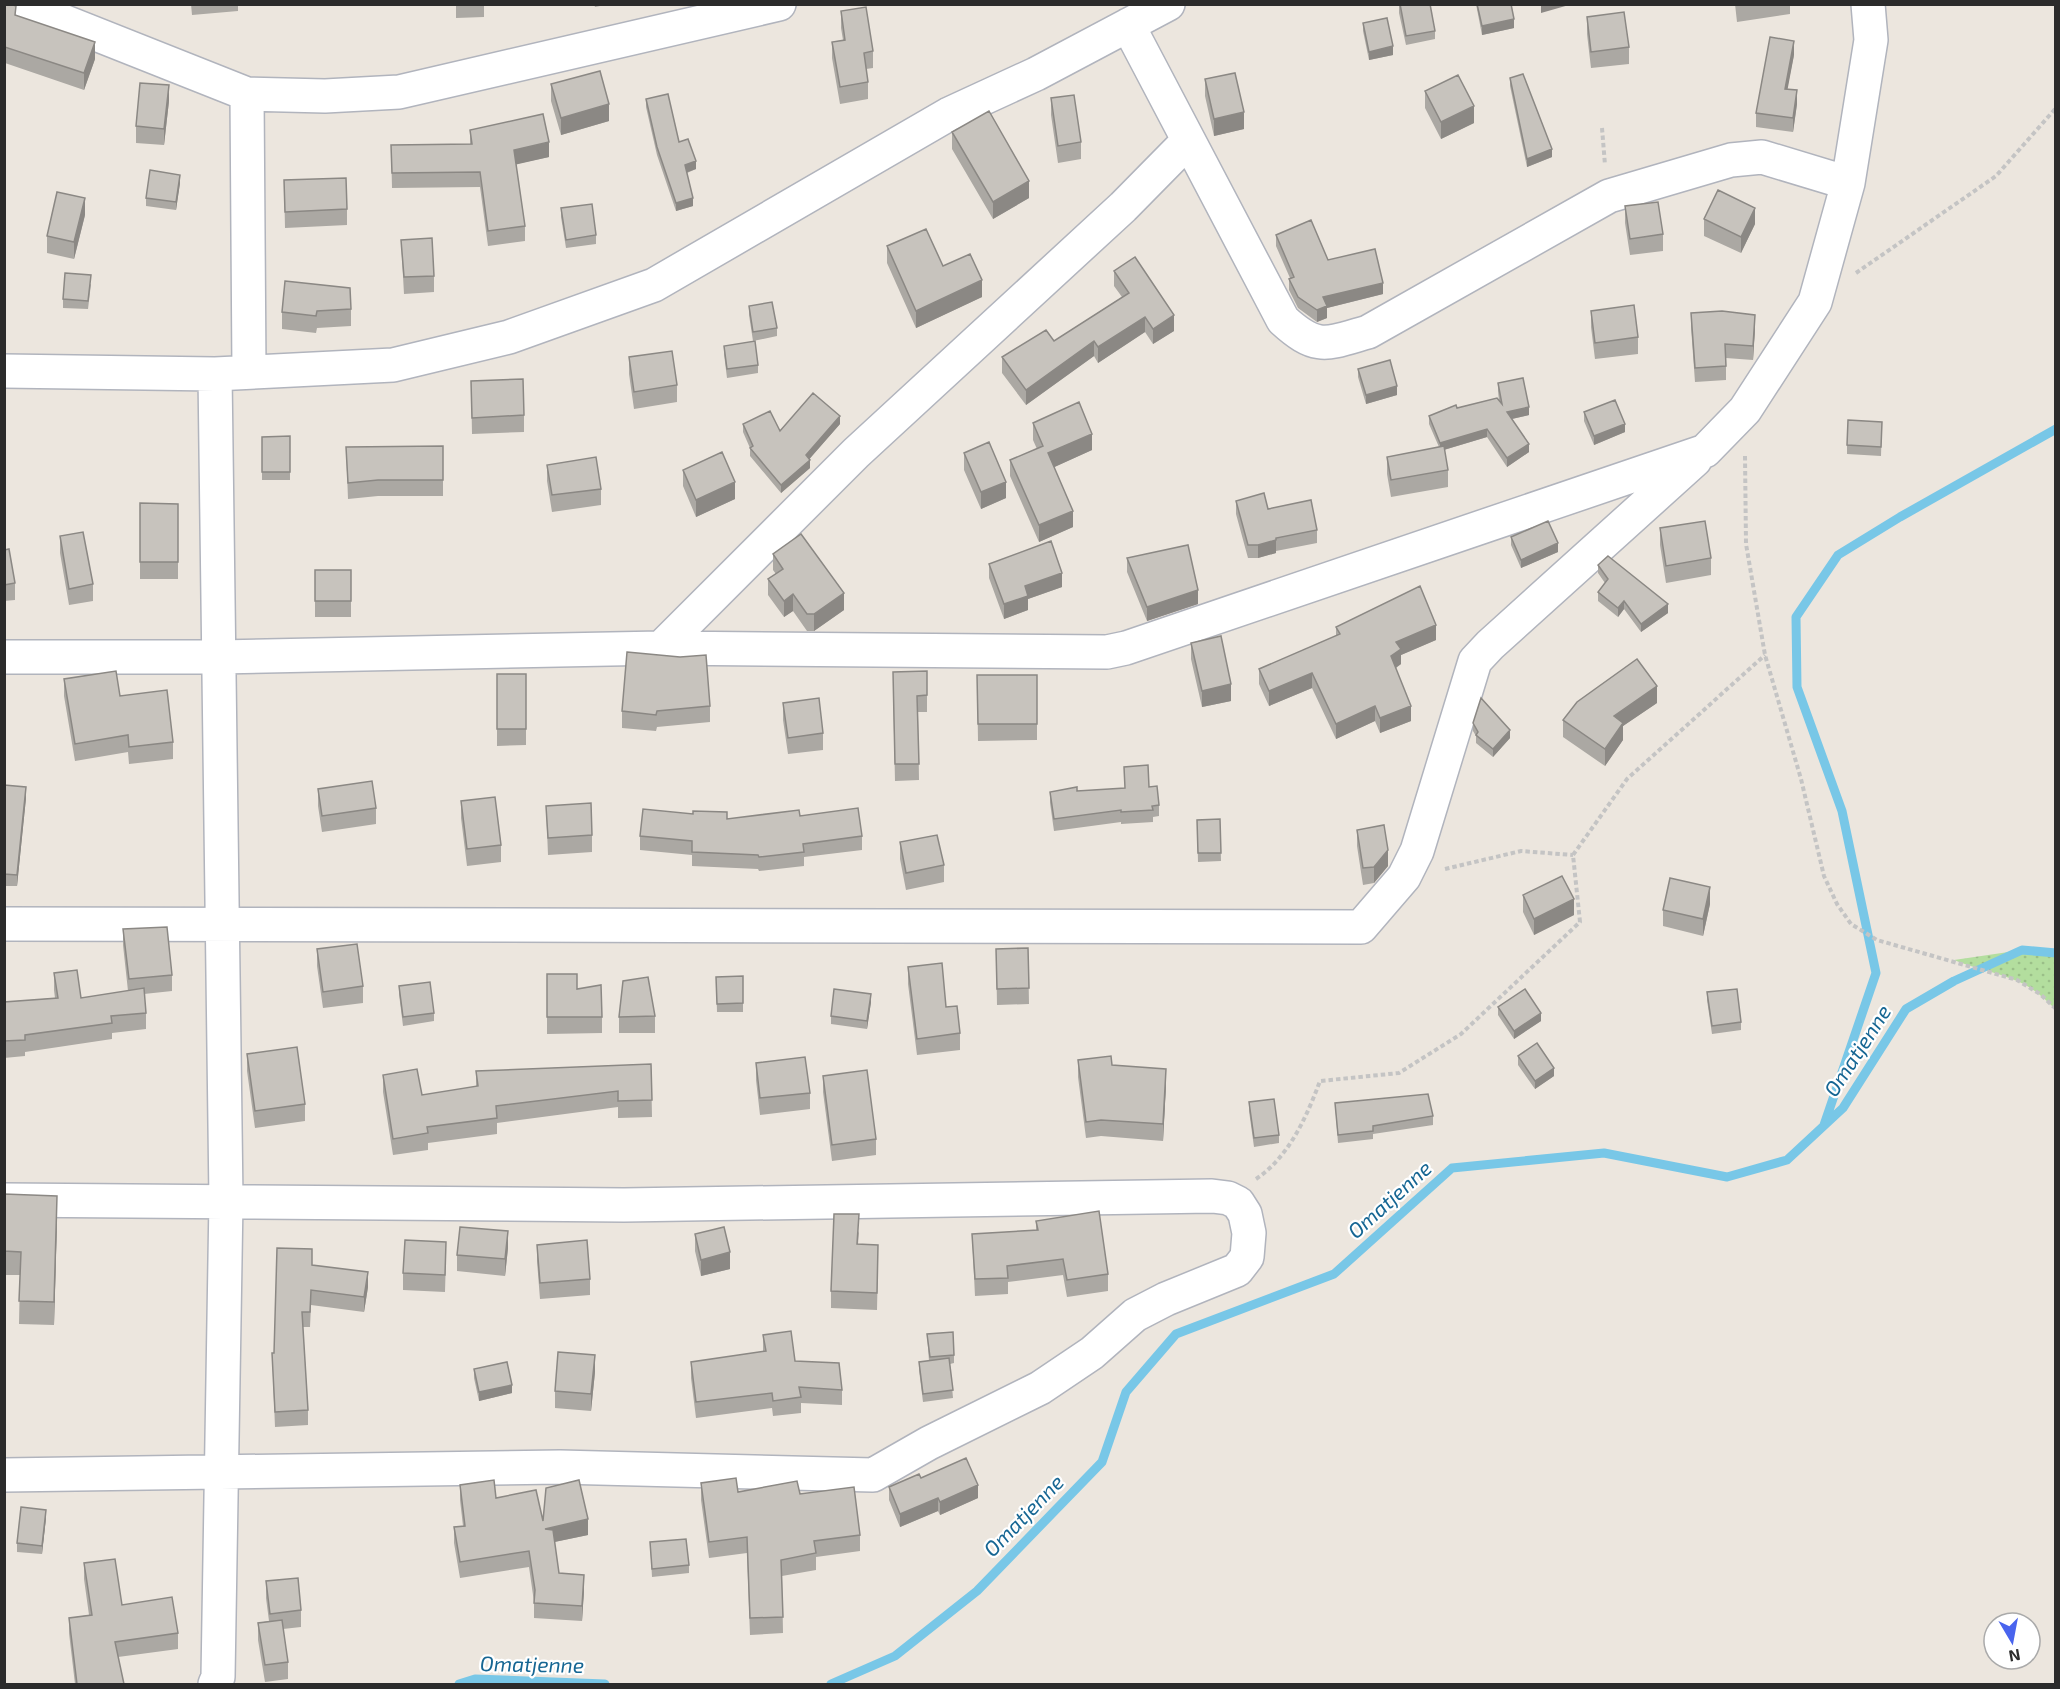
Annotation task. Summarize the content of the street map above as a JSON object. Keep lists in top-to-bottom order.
{
  "water": ["Omatjenne"],
  "north": "bottom"
}
